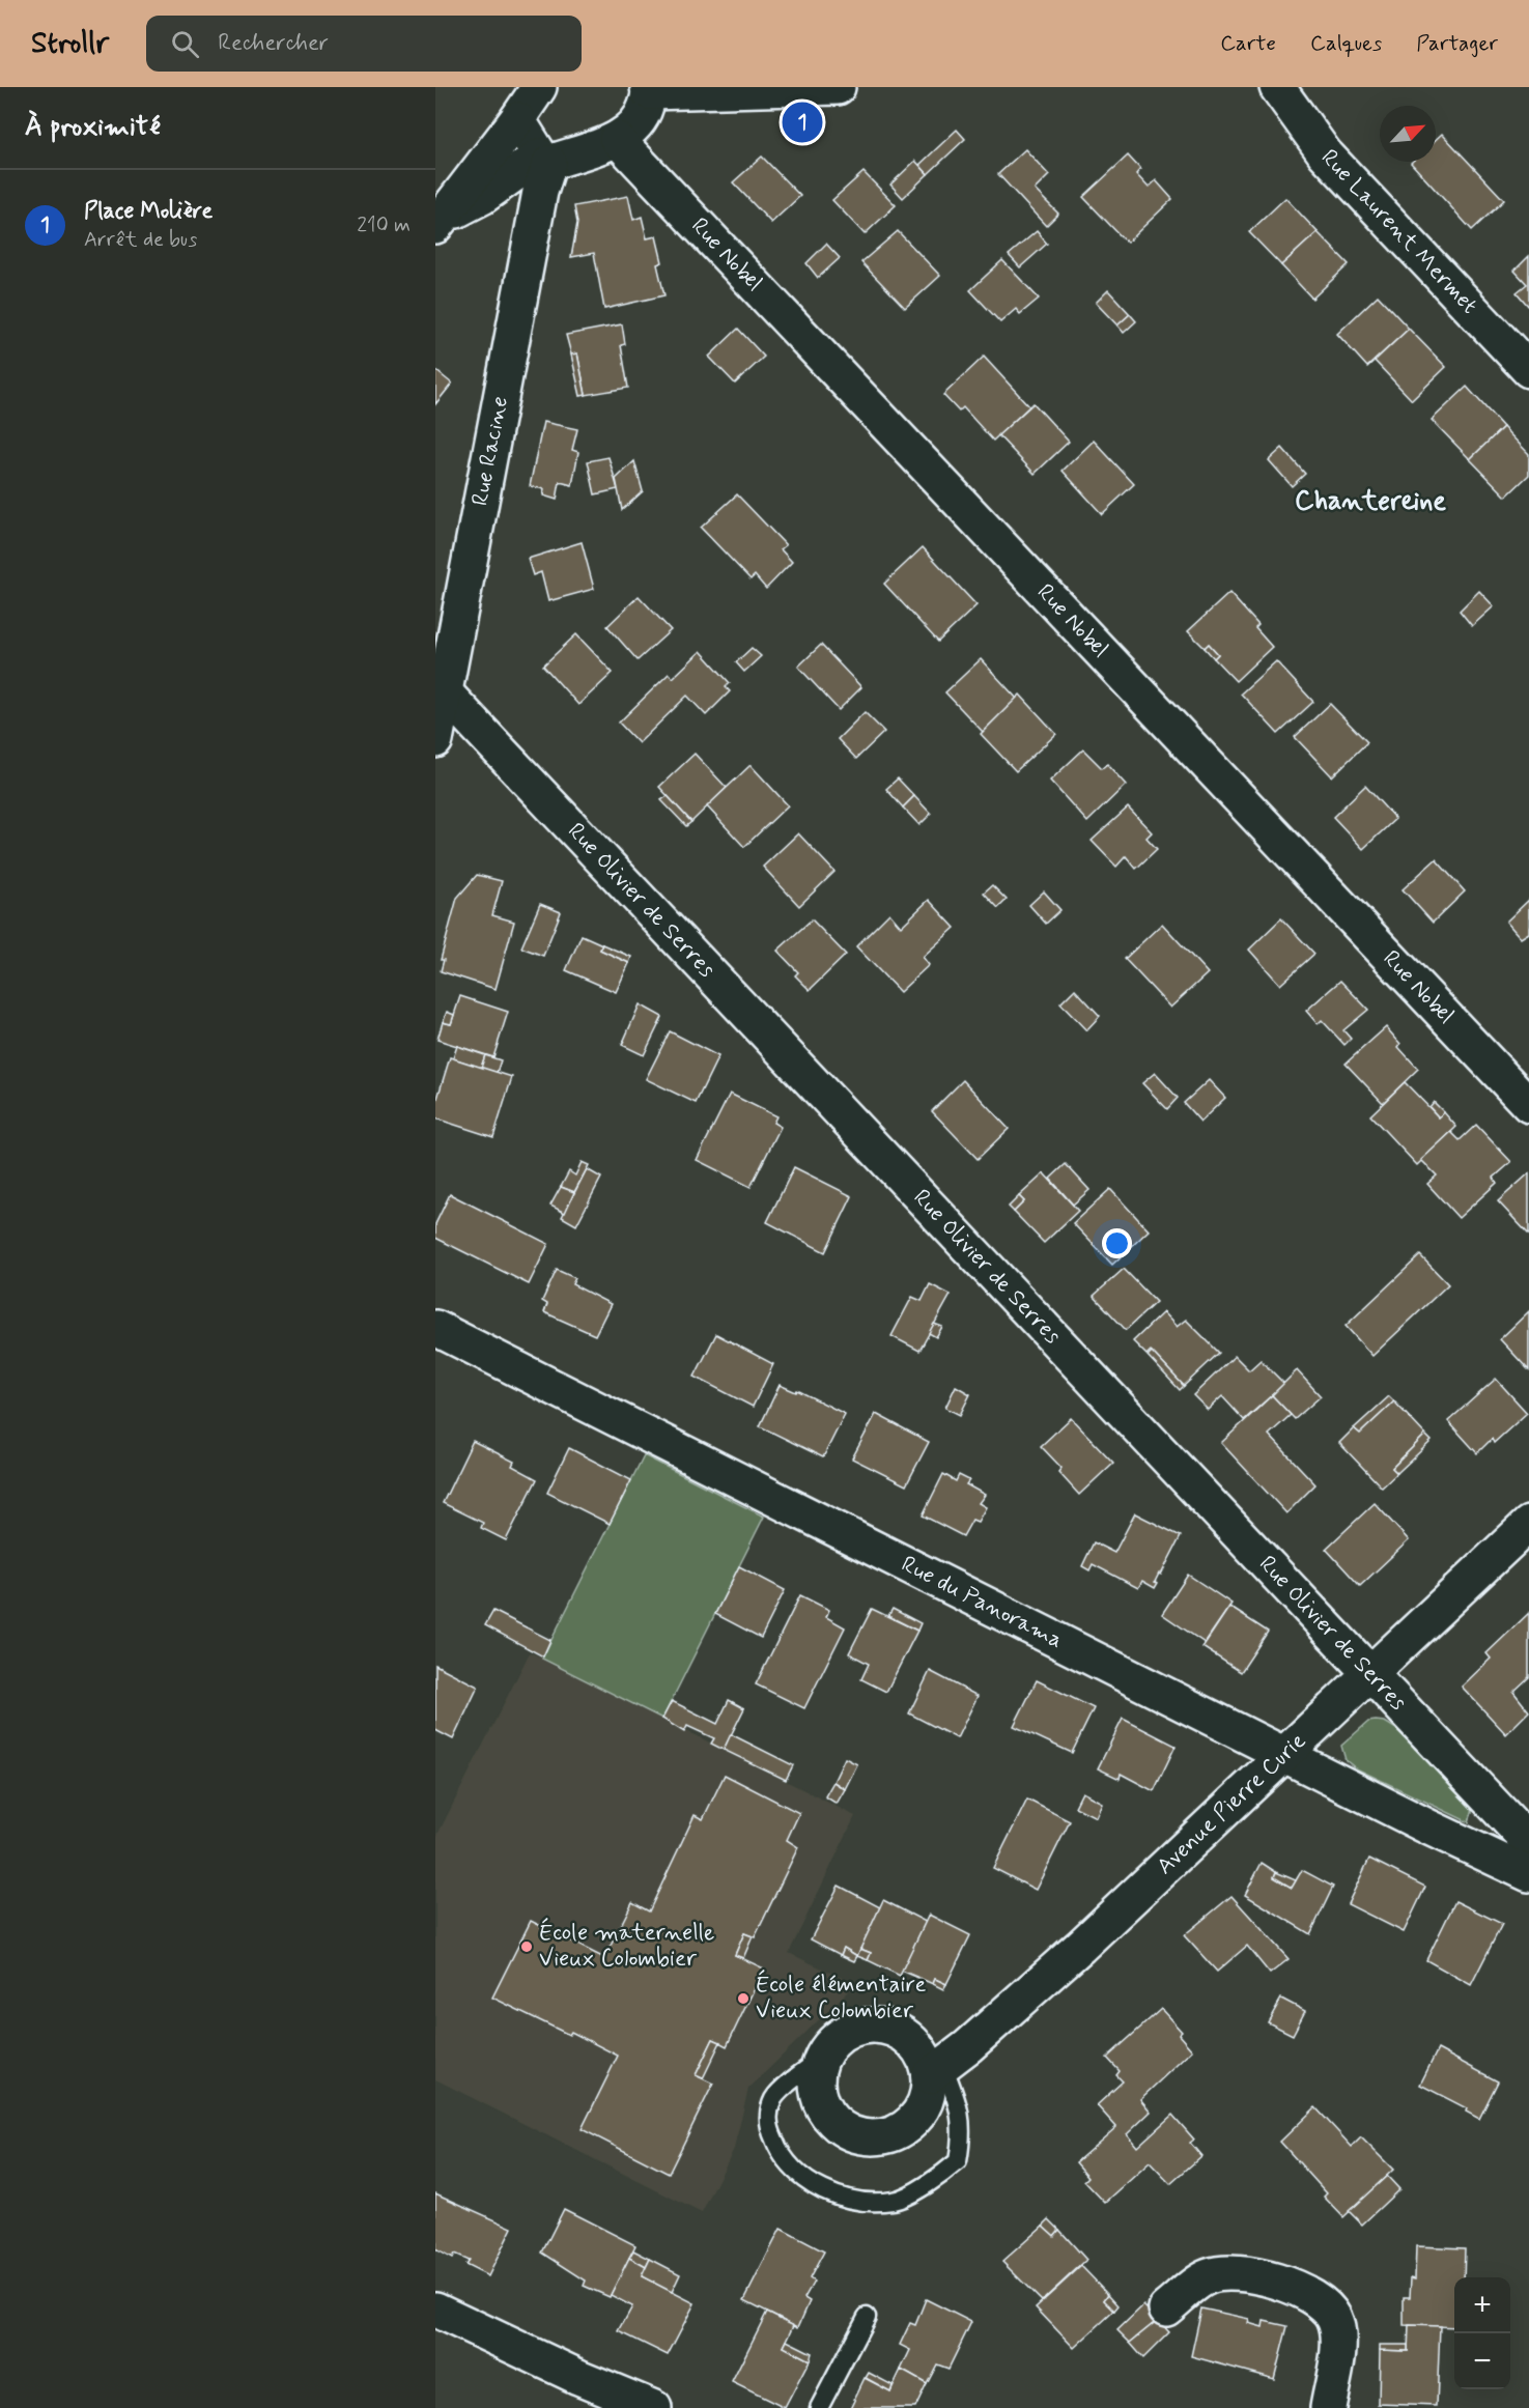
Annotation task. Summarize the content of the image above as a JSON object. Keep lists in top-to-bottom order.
{
  "streets": {
    "street": [
      "Rue Laurent Mermet",
      "Rue Nobel",
      "Rue Racine",
      "Rue Olivier de Serres",
      "Rue du Panorama",
      "Avenue Pierre Curie"
    ]
  },
  "crossings": [
    ["Rue Racine", "Rue Olivier de Serres"],
    ["Rue Olivier de Serres", "Avenue Pierre Curie"],
    ["Rue du Panorama", "Avenue Pierre Curie"]
  ],
  "districts": ["Chantereine"],
  "places": ["École maternelle Vieux Colombier", "École élémentaire Vieux Colombier"],
  "north": "top right",
  "page": {
    "header": "Strollr",
    "search": "Rechercher",
    "nav": ["Carte", "Calques", "Partager"],
    "heading": "À proximité",
    "pins": "1",
    "list": [
      {
        "mark": "1",
        "name": "Place Molière",
        "note": "Arrêt de bus",
        "value": "210 m"
      }
    ],
    "map_buttons": ["+", "−"]
  }
}
